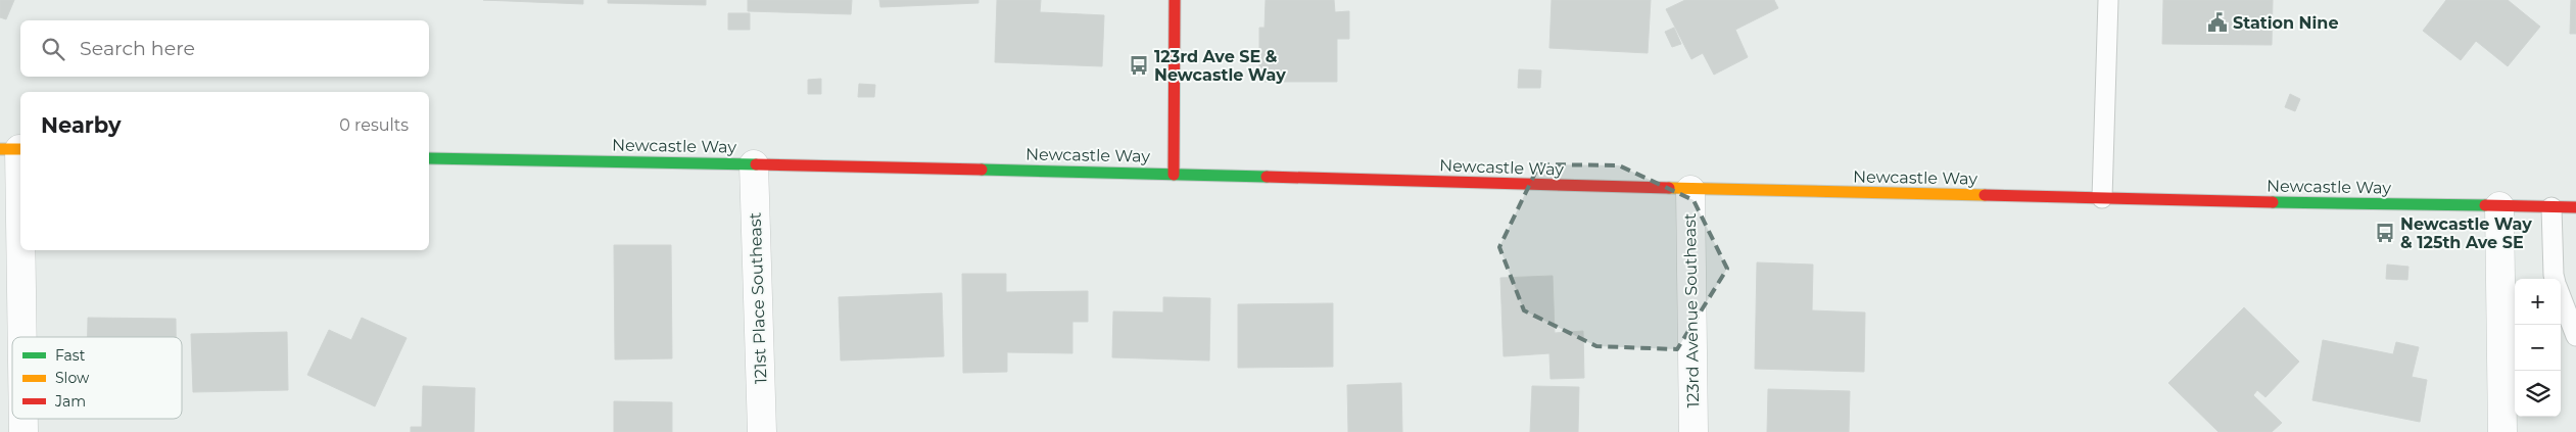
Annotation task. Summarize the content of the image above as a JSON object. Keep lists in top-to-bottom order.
{
  "streets": {
    "main road": ["Newcastle Way"],
    "street": ["121st Place Southeast", "123rd Avenue Southeast"]
  },
  "crossings": [
    ["Newcastle Way", "121st Place Southeast"],
    ["Newcastle Way", "123rd Avenue Southeast"]
  ],
  "places": {
    "public building": ["Station Nine"],
    "bus stop": ["123rd Ave SE & Newcastle Way", "Newcastle Way & 125th Ave SE"]
  },
  "legend": ["Fast", "Slow", "Jam"],
  "page": {
    "search": "Search here",
    "heading": ["Nearby", "0 results"],
    "map_buttons": ["+", "−"]
  }
}
